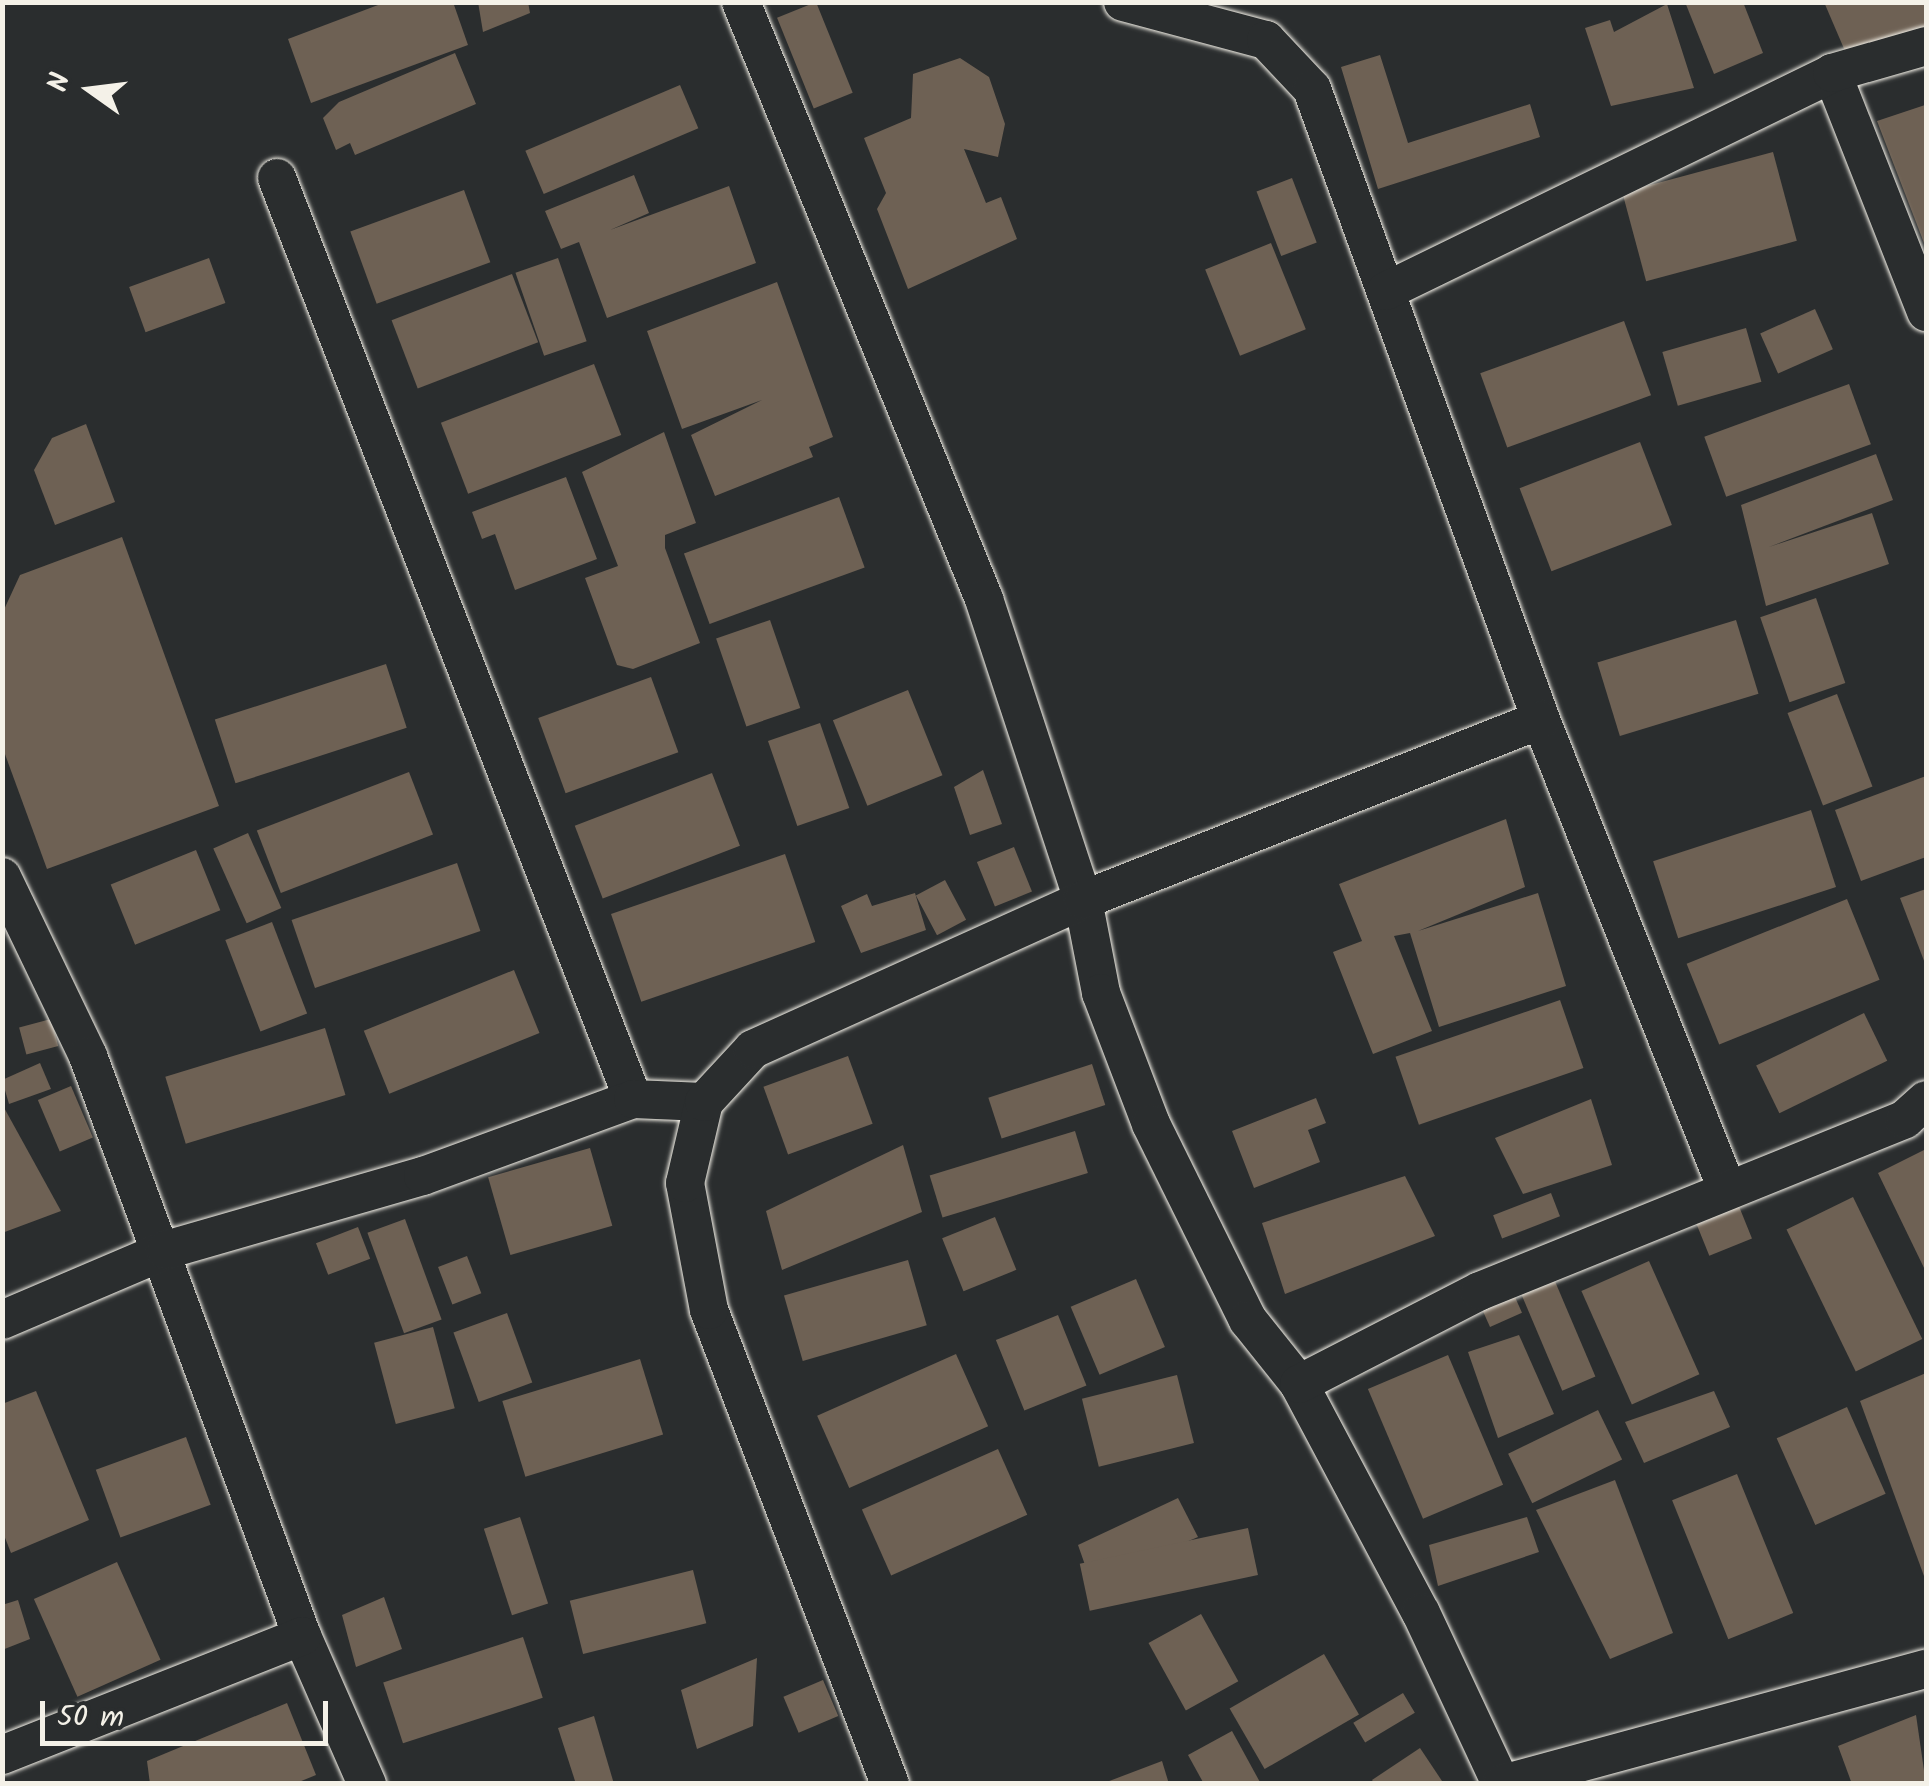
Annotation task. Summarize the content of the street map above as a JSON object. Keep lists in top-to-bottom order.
{
  "scale_bar": "50 m",
  "north": "left"
}
